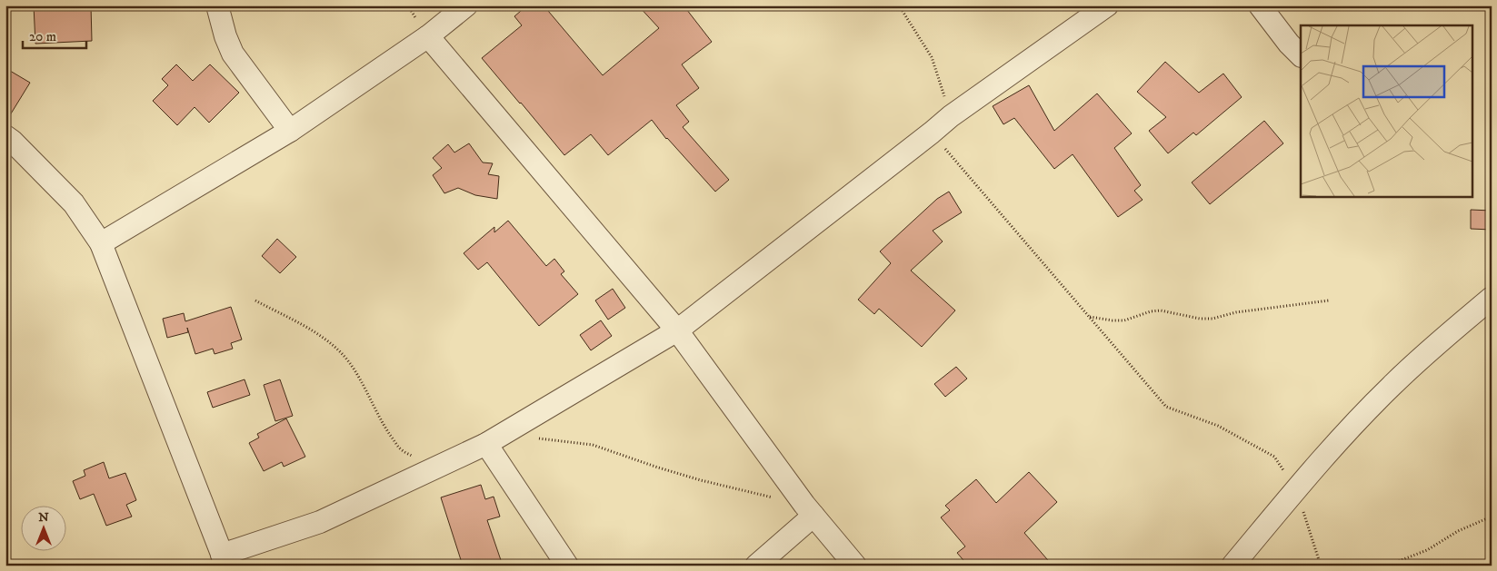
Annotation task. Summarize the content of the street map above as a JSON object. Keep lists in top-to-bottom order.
{
  "scale_bar": "20 m",
  "north": "top"
}
